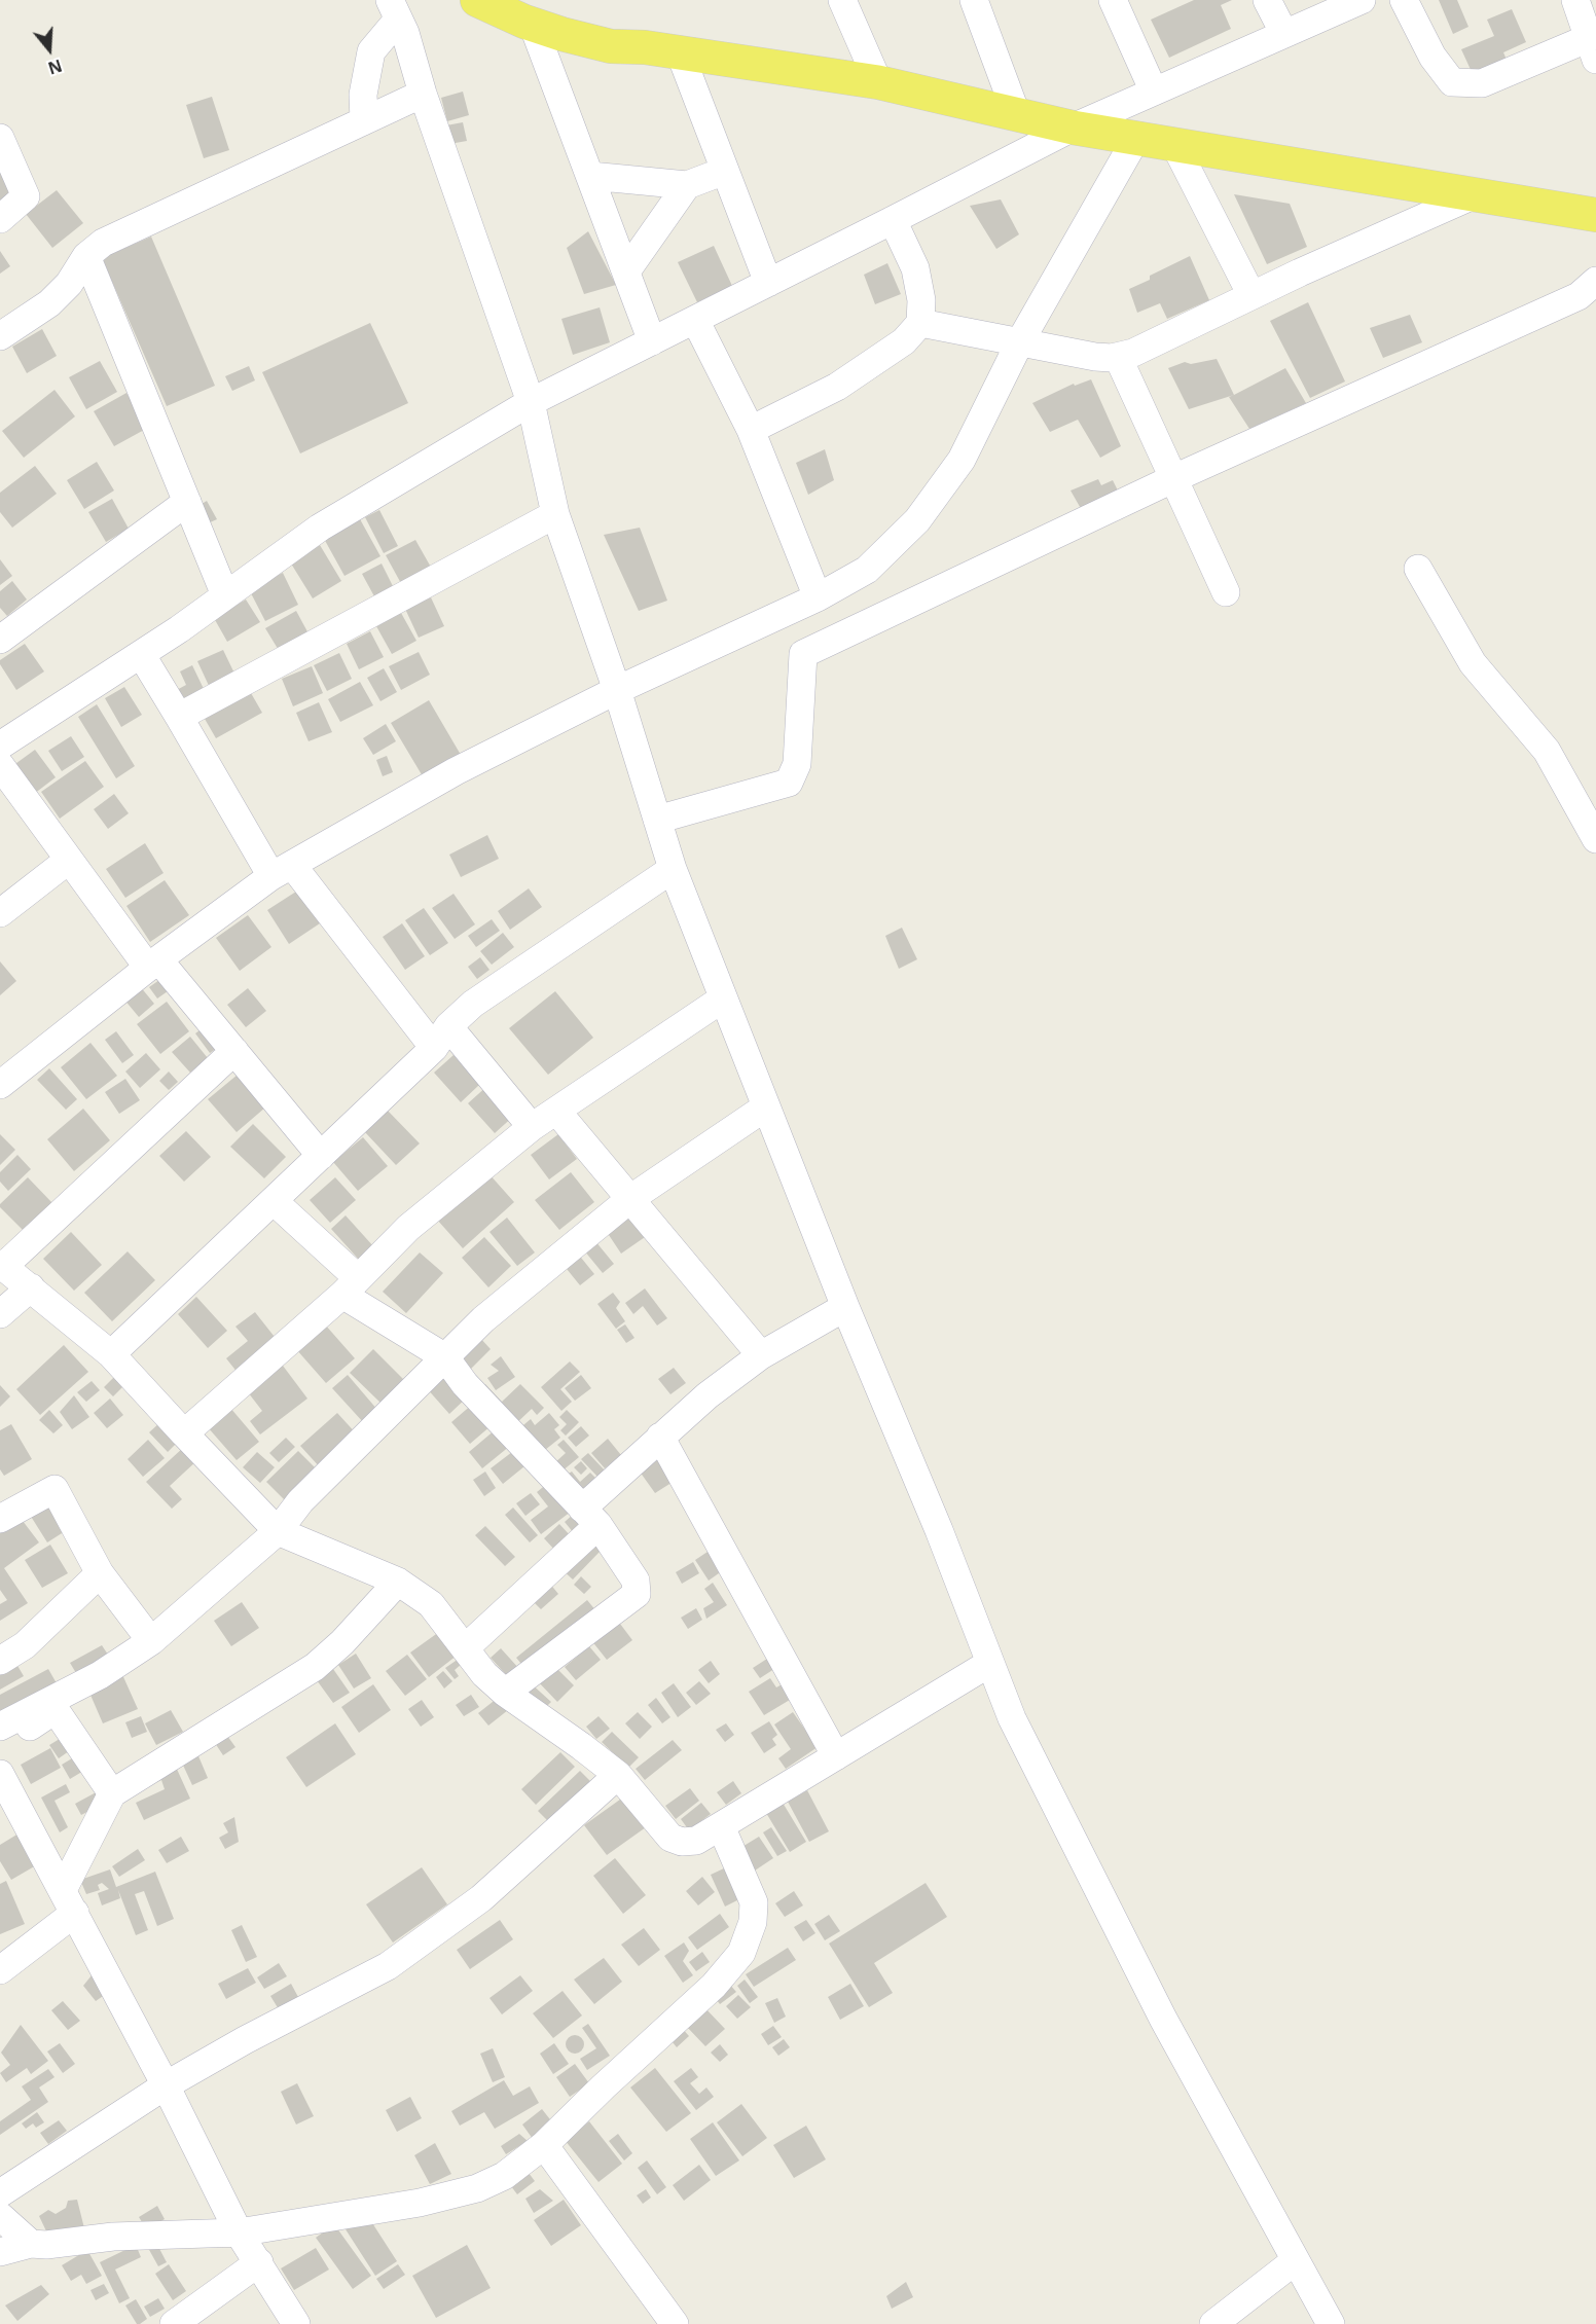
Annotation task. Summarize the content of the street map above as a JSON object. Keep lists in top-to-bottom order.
{
  "north": "bottom"
}
